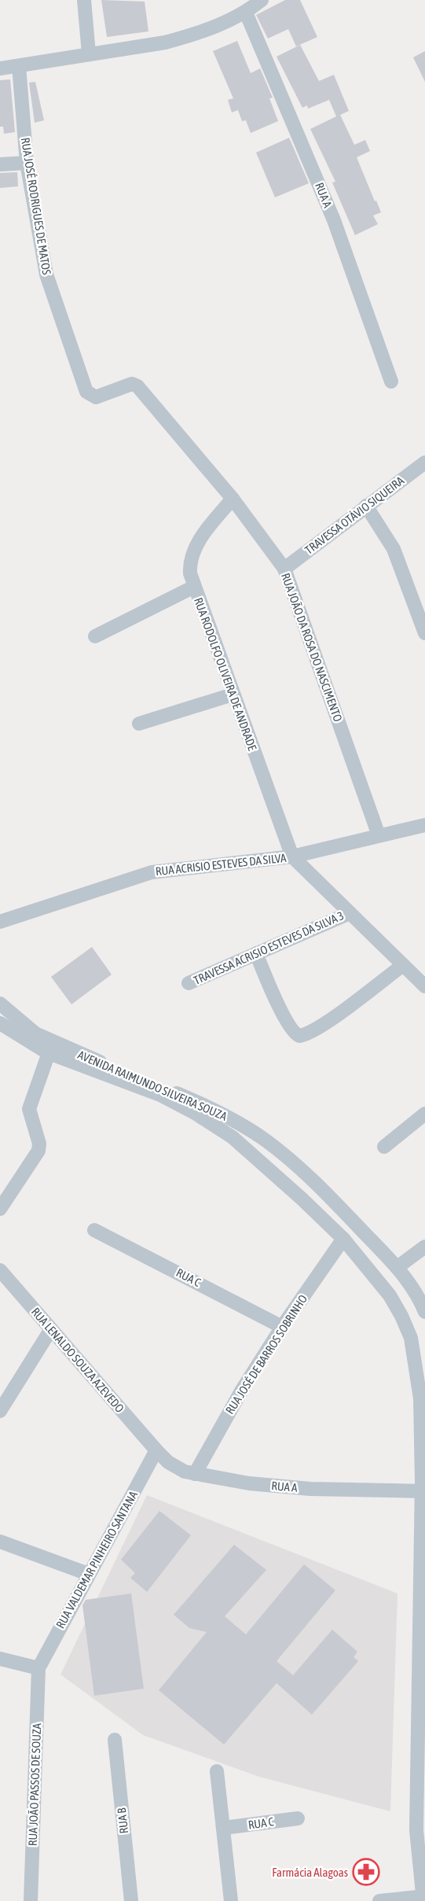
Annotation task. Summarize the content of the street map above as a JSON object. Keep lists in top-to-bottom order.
{
  "streets": {
    "street": [
      "RUA A",
      "RUA JOSÉ RODRIGUES DE MATOS",
      "TRAVESSA OTÁVIO SIQUEIRA",
      "RUA JOÃO DA ROSA DO NASCIMENTO",
      "RUA RODOLFO OLIVEIRA DE ANDRADE",
      "RUA ACRISIO ESTEVES DA SILVA",
      "TRAVESSA ACRISIO ESTEVES DA SILVA 3",
      "AVENIDA RAIMUNDO SILVEIRA SOUZA",
      "RUA C",
      "RUA JOSÉ DE BARROS SOBRINHO",
      "RUA LENALDO SOUZA AZEVEDO",
      "RUA VALDEMAR PINHEIRO SANTANA",
      "RUA JOÃO PASSOS DE SOUZA",
      "RUA B"
    ]
  },
  "crossings": [
    ["RUA A", "AVENIDA RAIMUNDO SILVEIRA SOUZA"],
    ["RUA A", "RUA JOSÉ DE BARROS SOBRINHO"],
    ["RUA A", "RUA LENALDO SOUZA AZEVEDO"],
    ["RUA A", "RUA VALDEMAR PINHEIRO SANTANA"],
    ["RUA JOSÉ RODRIGUES DE MATOS", "RUA JOÃO DA ROSA DO NASCIMENTO"],
    ["TRAVESSA OTÁVIO SIQUEIRA", "RUA JOÃO DA ROSA DO NASCIMENTO"],
    ["RUA JOÃO DA ROSA DO NASCIMENTO", "RUA RODOLFO OLIVEIRA DE ANDRADE"],
    ["RUA RODOLFO OLIVEIRA DE ANDRADE", "RUA ACRISIO ESTEVES DA SILVA"],
    ["RUA ACRISIO ESTEVES DA SILVA", "TRAVESSA ACRISIO ESTEVES DA SILVA 3"],
    ["AVENIDA RAIMUNDO SILVEIRA SOUZA", "RUA JOSÉ DE BARROS SOBRINHO"],
    ["RUA C", "RUA JOSÉ DE BARROS SOBRINHO"],
    ["RUA LENALDO SOUZA AZEVEDO", "RUA VALDEMAR PINHEIRO SANTANA"],
    ["RUA VALDEMAR PINHEIRO SANTANA", "RUA JOÃO PASSOS DE SOUZA"]
  ],
  "places": {
    "pharmacy": ["Farmácia Alagoas"]
  }
}
